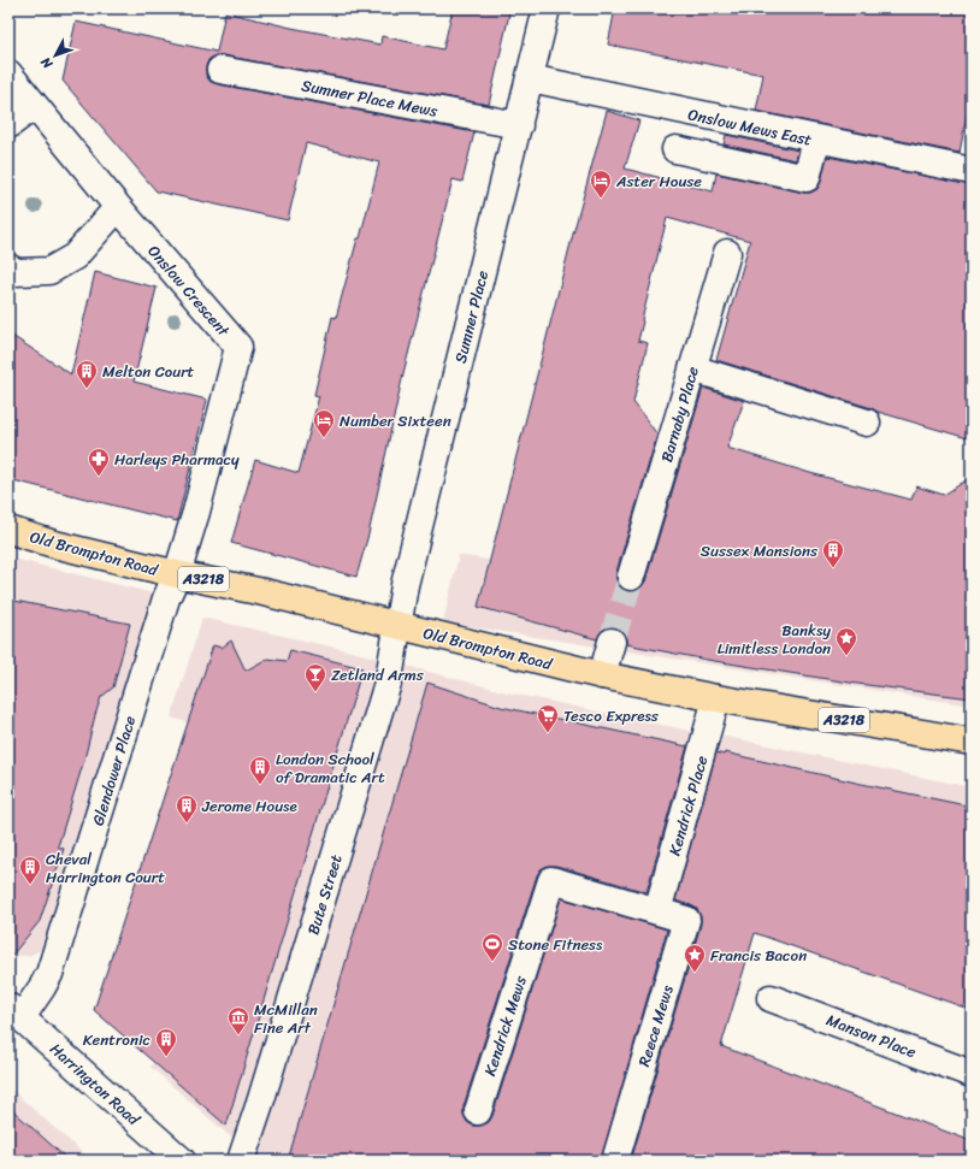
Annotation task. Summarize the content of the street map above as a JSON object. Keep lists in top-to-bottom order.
{
  "streets": {
    "main road": ["Old Brompton Road", "A3218"],
    "street": [
      "Sumner Place Mews",
      "Onslow Mews East",
      "Onslow Crescent",
      "Sumner Place",
      "Barnaby Place",
      "Glendower Place",
      "Kendrick Place",
      "Bute Street",
      "Kendrick Mews",
      "Reece Mews",
      "Manson Place",
      "Harrington Road"
    ]
  },
  "crossings": [
    ["Sumner Place Mews", "Sumner Place"],
    ["Onslow Mews East", "Sumner Place"],
    ["Onslow Crescent", "Old Brompton Road"],
    ["Onslow Crescent", "Glendower Place"],
    ["Sumner Place", "Old Brompton Road"],
    ["Sumner Place", "Bute Street"],
    ["Old Brompton Road", "Glendower Place"],
    ["Old Brompton Road", "Kendrick Place"],
    ["Old Brompton Road", "Bute Street"],
    ["Glendower Place", "Harrington Road"],
    ["Kendrick Place", "Kendrick Mews"],
    ["Kendrick Place", "Reece Mews"],
    ["Kendrick Mews", "Reece Mews"]
  ],
  "places": {
    "hotel": ["Aster House", "Number Sixteen"],
    "building": [
      "Melton Court",
      "Sussex Mansions",
      "London School of Dramatic Art",
      "Jerome House",
      "Cheval Harrington Court",
      "Kentronic"
    ],
    "pharmacy": ["Harleys Pharmacy"],
    "place": ["Banksy Limitless London", "Francis Bacon"],
    "bar": ["Zetland Arms"],
    "supermarket": ["Tesco Express"],
    "sports": ["Stone Fitness"],
    "museum": ["McMillan Fine Art"]
  },
  "north": "bottom left"
}
